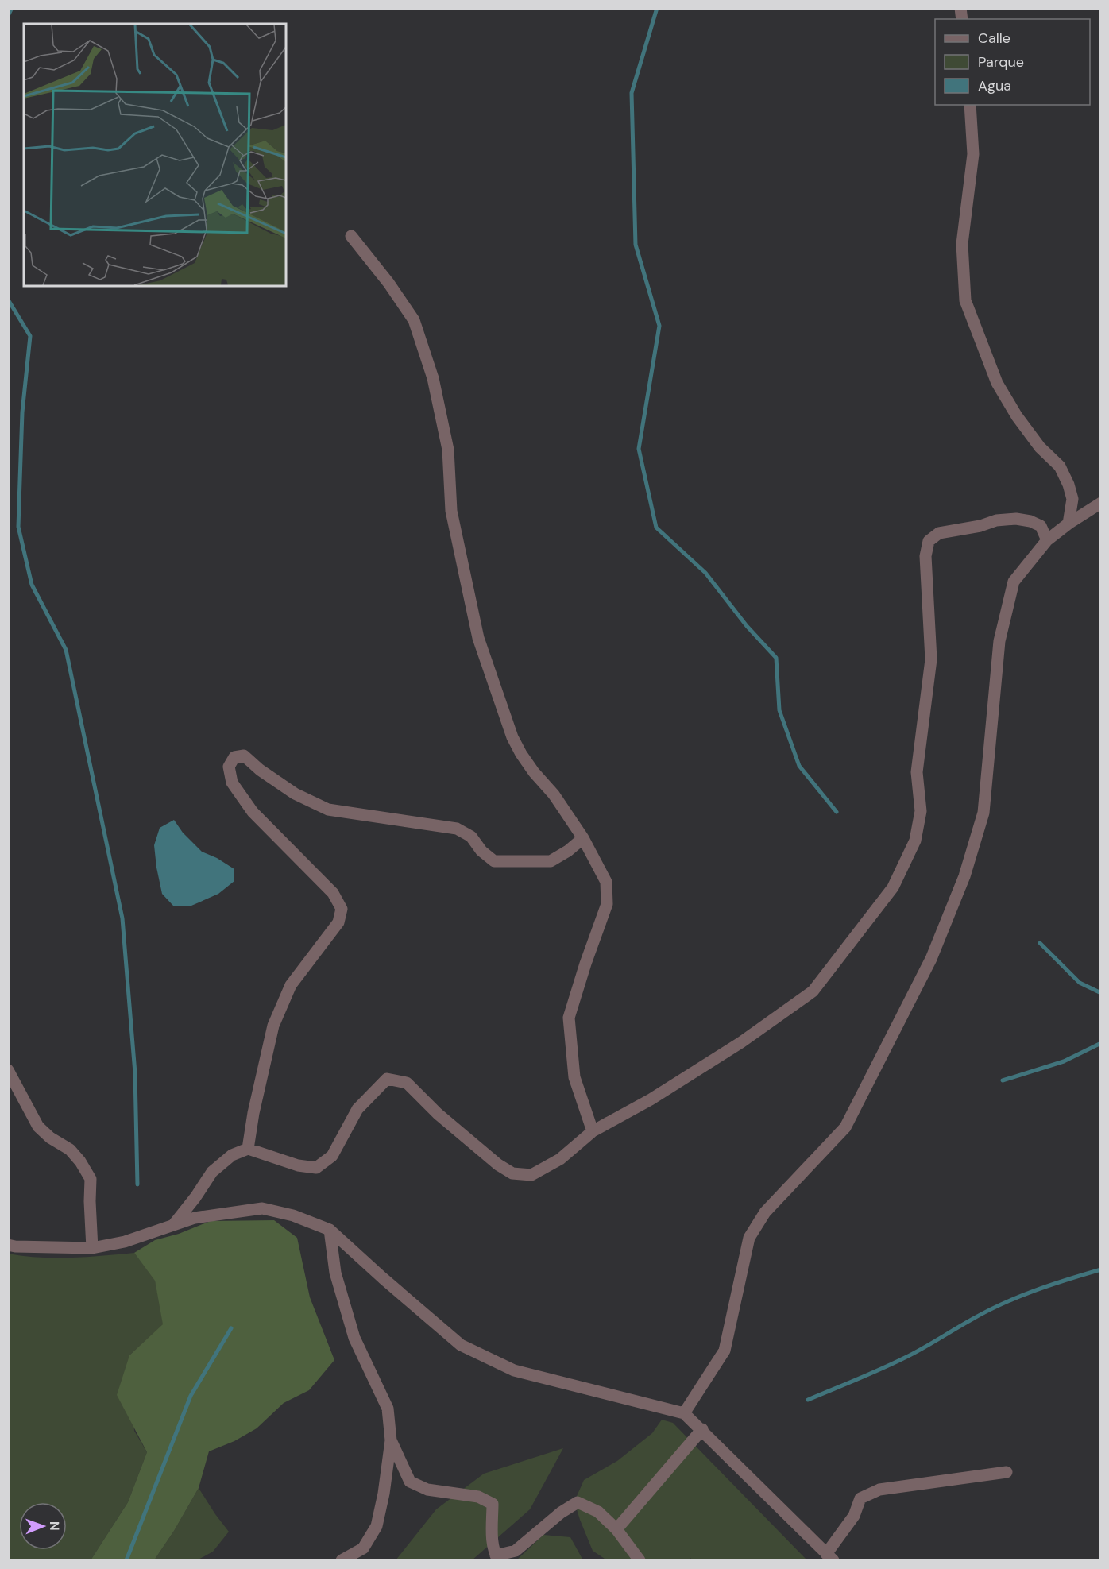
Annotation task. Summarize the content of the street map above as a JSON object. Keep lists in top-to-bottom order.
{
  "legend": ["Calle", "Parque", "Agua"],
  "north": "right"
}
